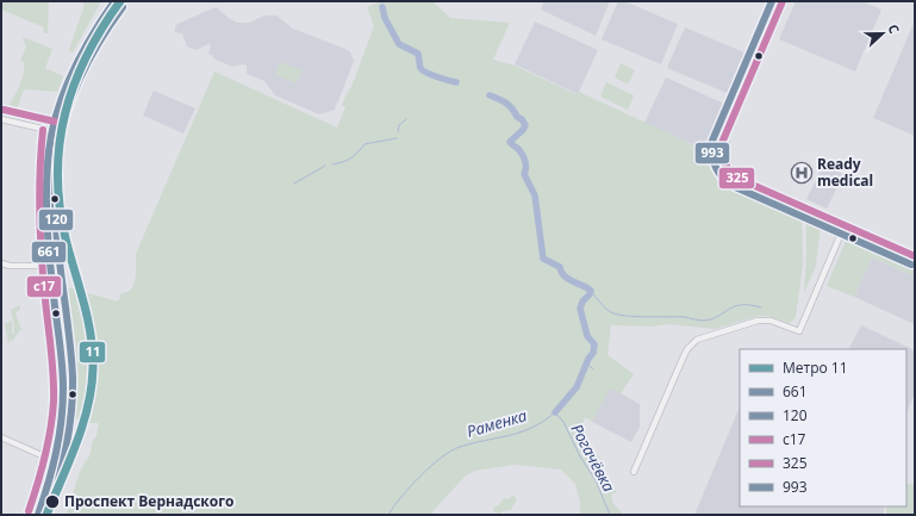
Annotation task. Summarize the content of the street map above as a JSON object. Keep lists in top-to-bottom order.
{
  "water": ["Раменка", "Рогачёвка"],
  "places": {
    "hospital": ["Ready medical"],
    "other": ["Проспект Вернадского"]
  },
  "lines": [
    "metro line 11",
    "transit line 661",
    "transit line 325",
    "transit line 993",
    "transit line 120",
    "transit line с17"
  ],
  "legend": [
    "Метро 11",
    "661",
    "120",
    "с17",
    "325",
    "993"
  ],
  "north": "right"
}
